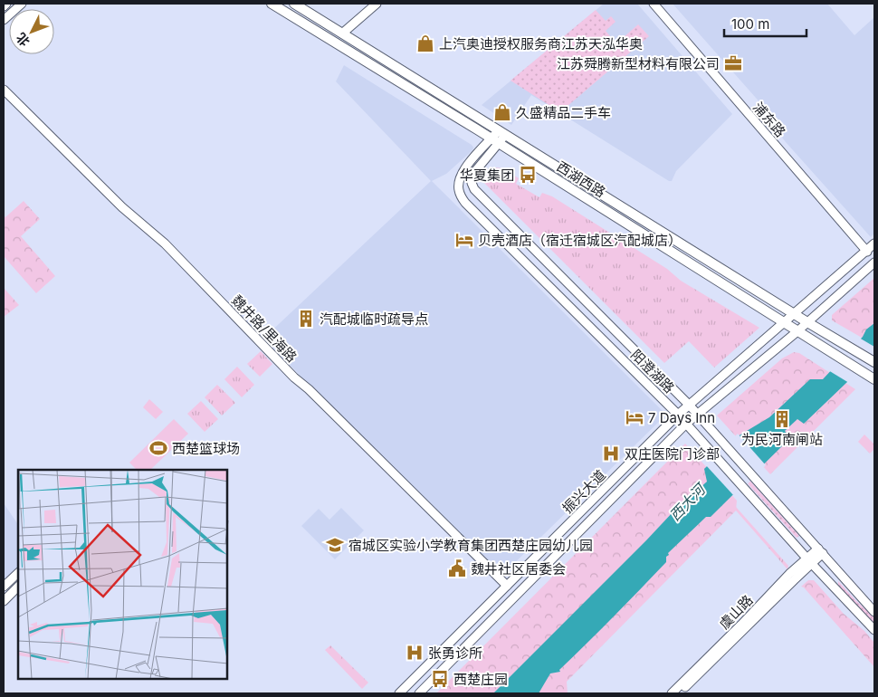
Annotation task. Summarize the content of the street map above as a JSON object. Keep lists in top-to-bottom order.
{
  "streets": {
    "main road": [
      "浦东路",
      "西湖西路",
      "魏井路/里海路",
      "阳澄湖路",
      "振兴大道",
      "虞山路"
    ]
  },
  "crossings": [
    ["浦东路", "振兴大道"],
    ["西湖西路", "阳澄湖路"],
    ["西湖西路", "振兴大道"],
    ["魏井路/里海路", "振兴大道"],
    ["阳澄湖路", "振兴大道"],
    ["阳澄湖路", "虞山路"]
  ],
  "water": ["西大河"],
  "places": {
    "shop": ["上汽奥迪授权服务商江苏天泓华奥", "久盛精品二手车"],
    "office": ["江苏舜腾新型材料有限公司"],
    "bus stop": ["华夏集团", "西楚庄园"],
    "hotel": ["贝壳酒店（宿迁宿城区汽配城店）", "7 Days Inn"],
    "building": ["汽配城临时疏导点", "为民河南闸站"],
    "sports": ["西楚篮球场"],
    "hospital": ["双庄医院门诊部", "张勇诊所"],
    "school or university": ["宿城区实验小学教育集团西楚庄园幼儿园"],
    "public building": ["魏井社区居委会"]
  },
  "scale_bar": "100 m",
  "north": "bottom left"
}
